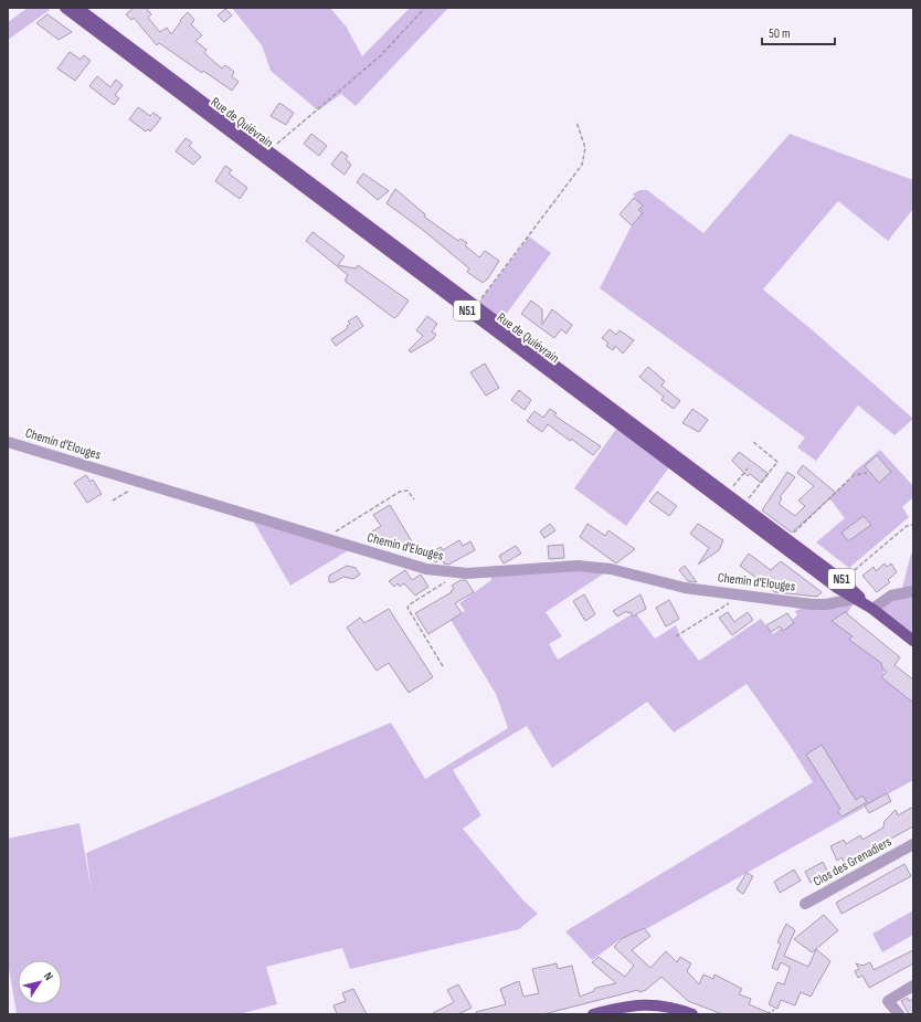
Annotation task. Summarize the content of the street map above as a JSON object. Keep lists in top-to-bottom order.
{
  "streets": {
    "main road": ["Rue de Quiévrain", "N51"],
    "street": ["Chemin d'Elouges", "Clos des Grenadiers"]
  },
  "crossings": [
    ["Rue de Quiévrain", "N51"],
    ["Rue de Quiévrain", "Chemin d'Elouges"],
    ["N51", "Chemin d'Elouges"]
  ],
  "scale_bar": "50 m",
  "north": "top right"
}
